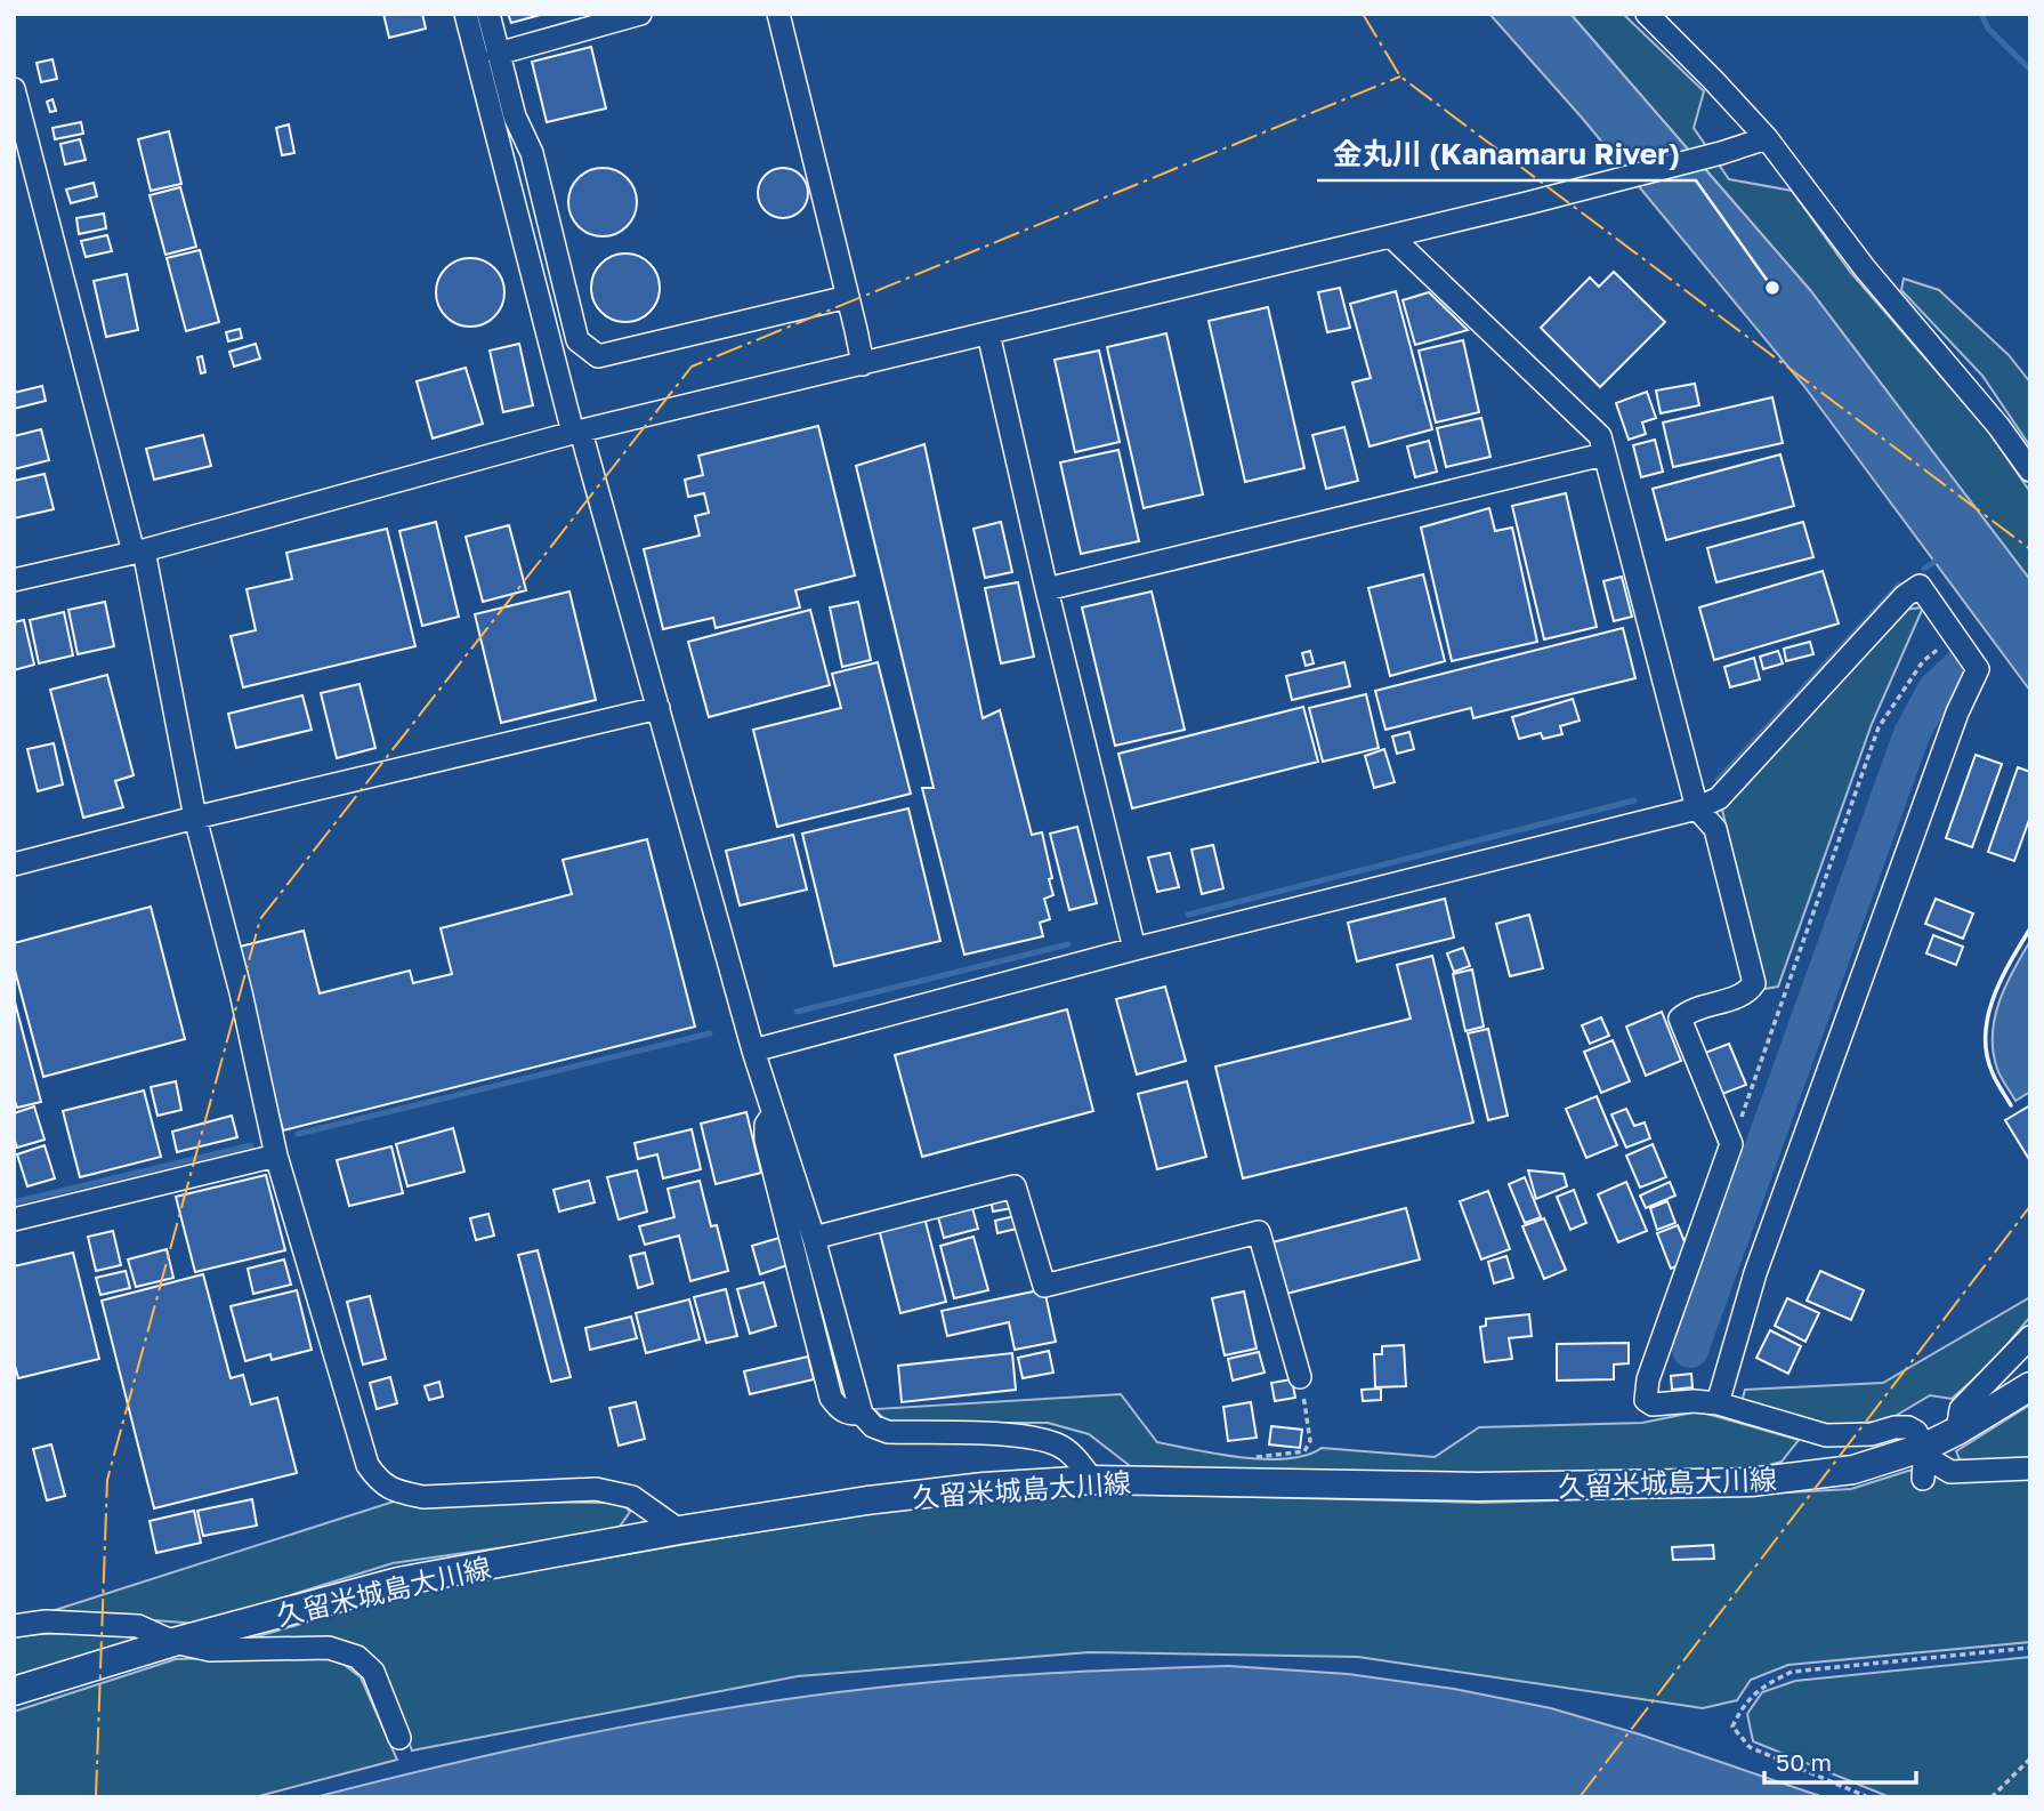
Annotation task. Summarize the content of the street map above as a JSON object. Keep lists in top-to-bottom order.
{
  "streets": {
    "main road": ["久留米城島大川線"]
  },
  "places": ["金丸川 (Kanamaru River)"],
  "scale_bar": "50 m"
}
